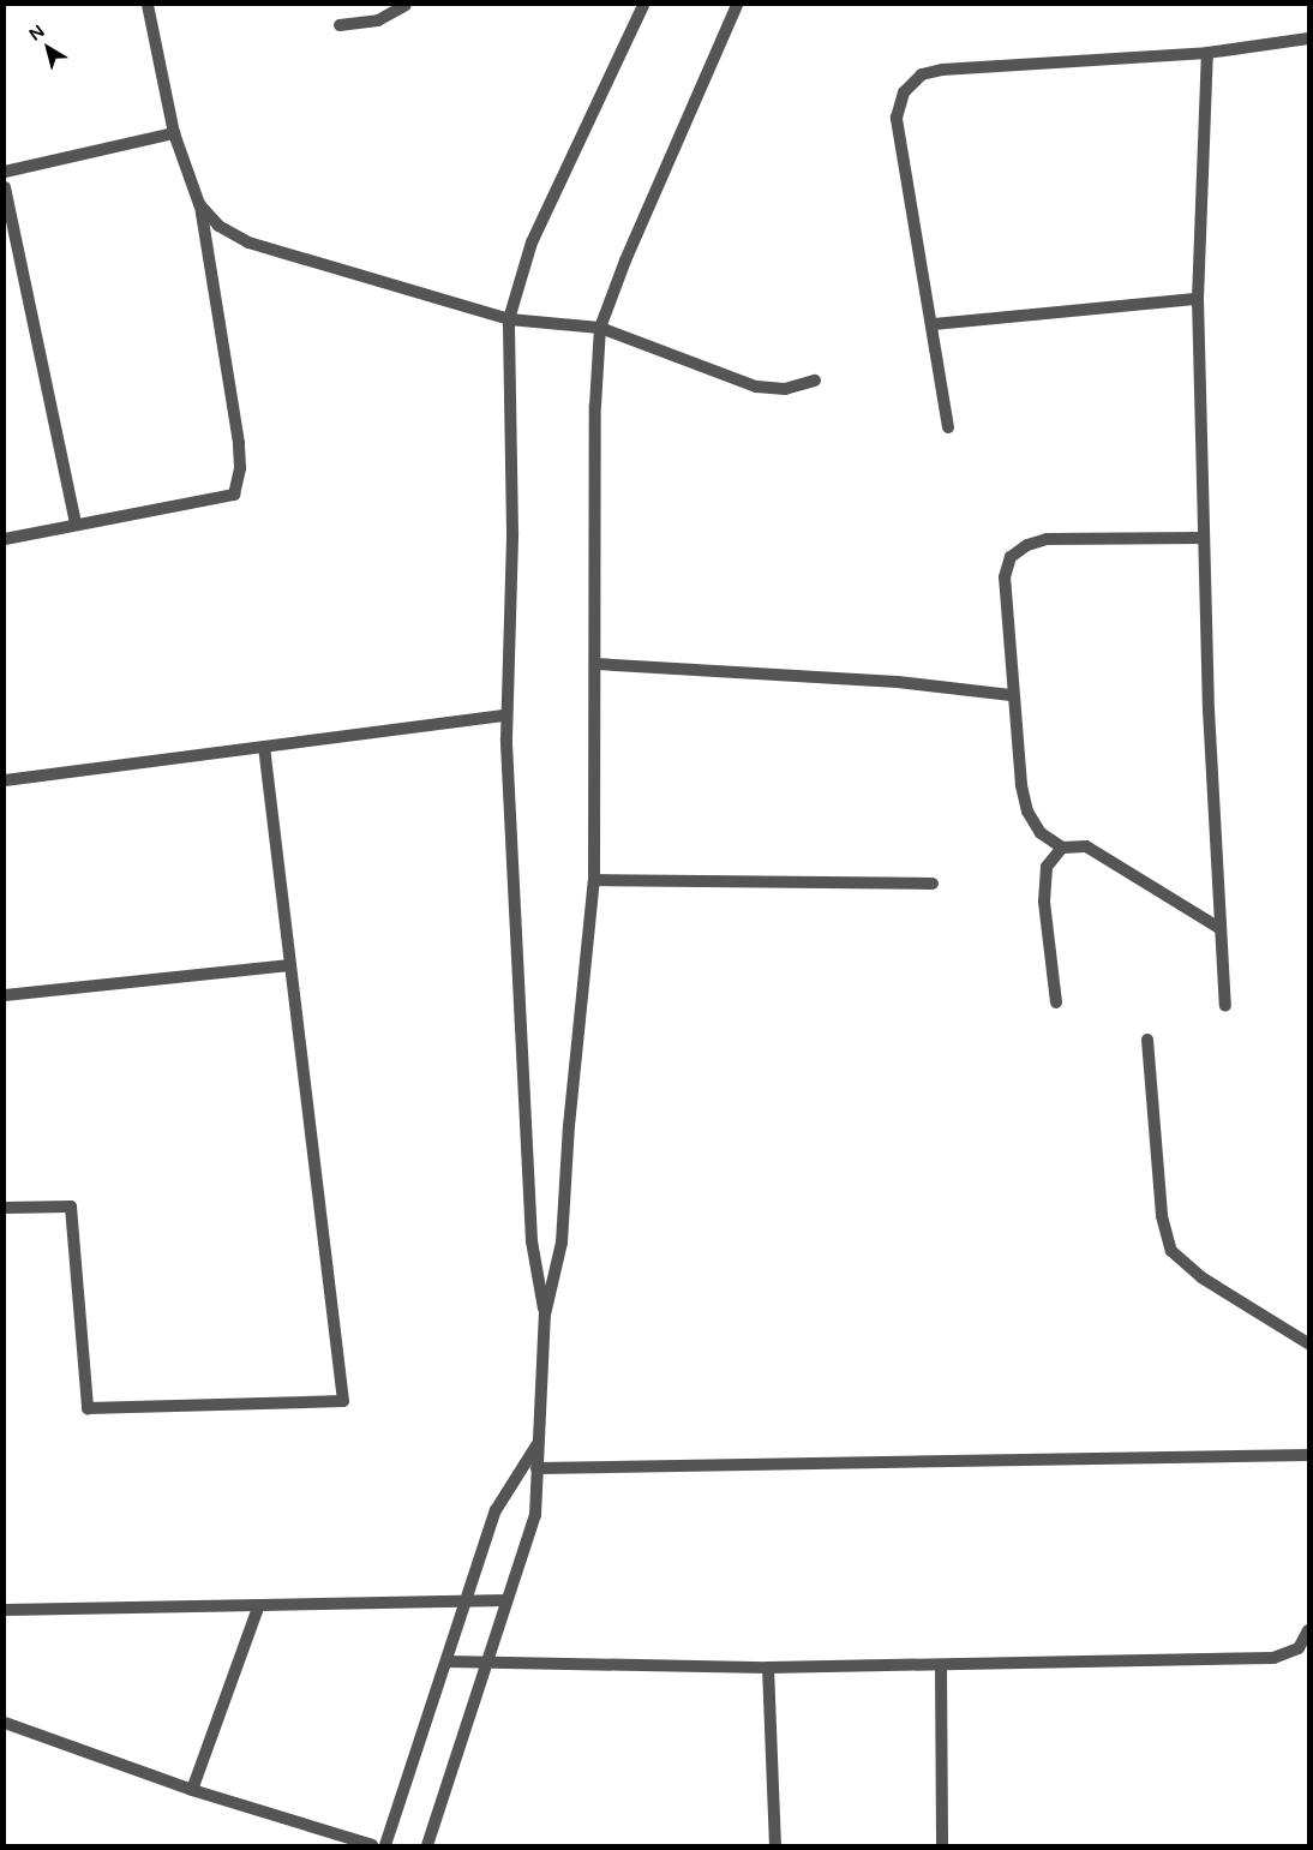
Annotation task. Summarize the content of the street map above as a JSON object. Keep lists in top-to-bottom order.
{
  "north": "top left"
}
